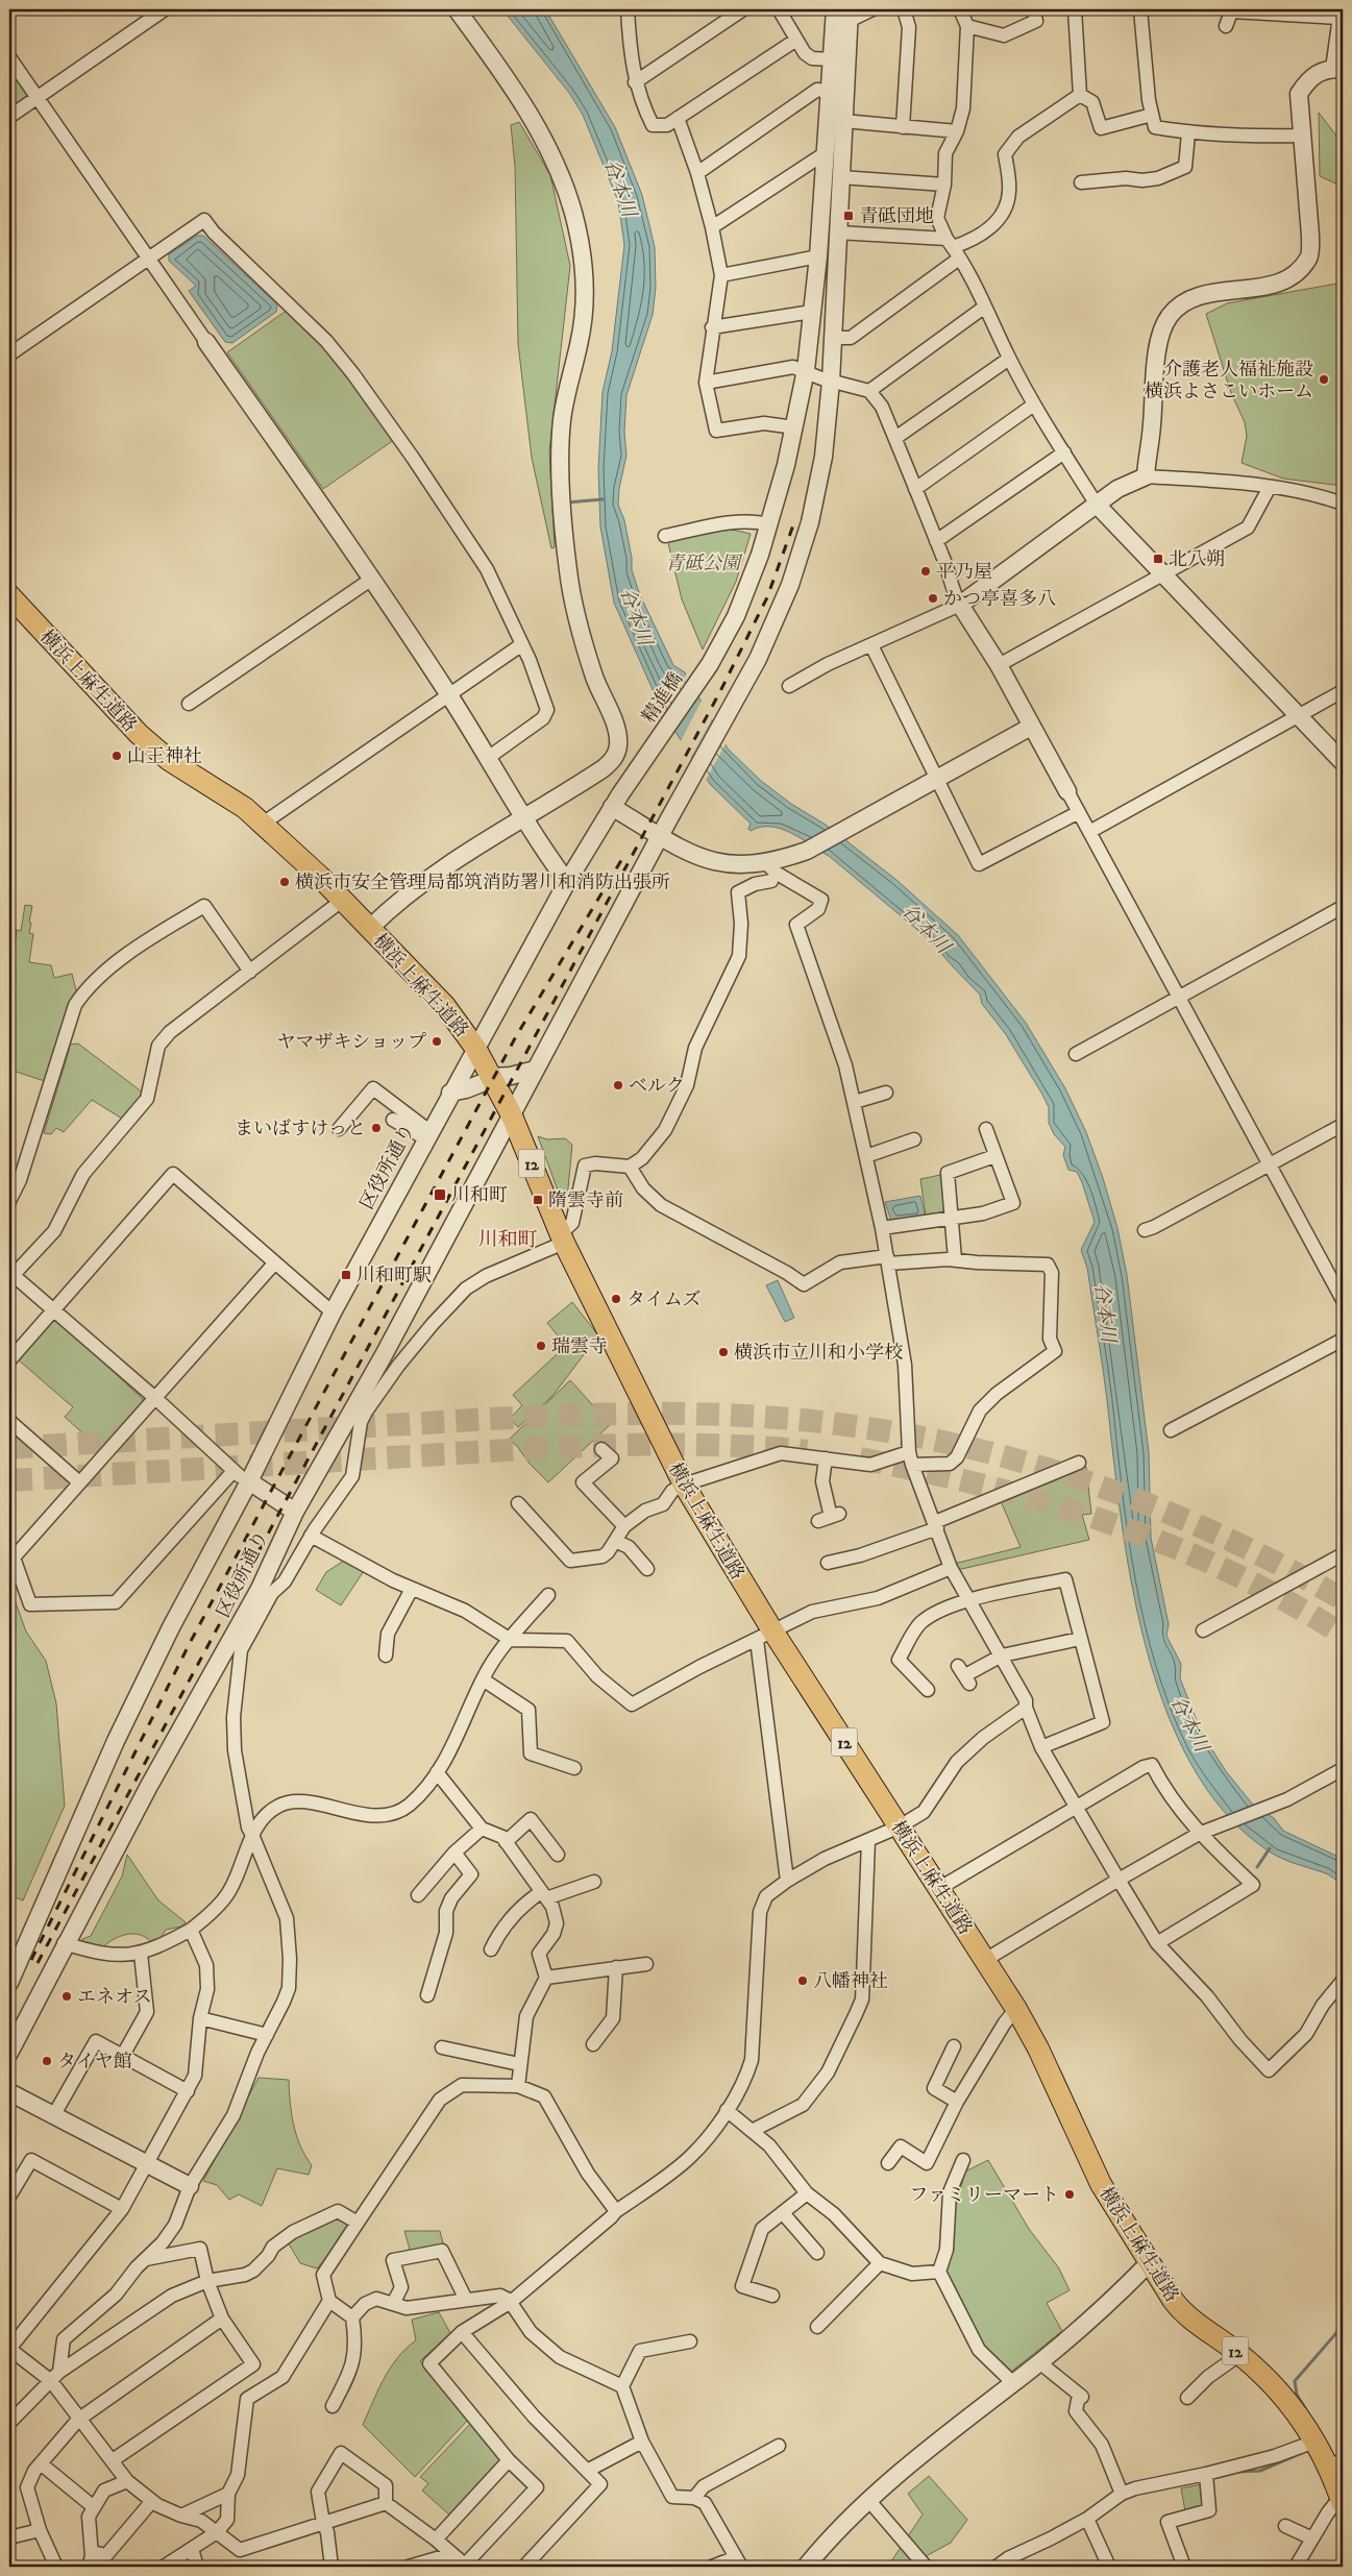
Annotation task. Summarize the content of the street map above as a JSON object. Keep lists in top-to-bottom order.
{
  "streets": {
    "main road": ["横浜上麻生道路", "12"],
    "street": ["精進橋", "区役所通り"]
  },
  "crossings": [
    ["横浜上麻生道路", "区役所通り"],
    ["精進橋", "区役所通り"]
  ],
  "districts": ["川和町"],
  "water": ["谷本川"],
  "parks": ["青砥公園"],
  "places": {
    "transit": [
      "青砥団地",
      "北八朔",
      "川和町",
      "隋雲寺前",
      "川和町駅"
    ],
    "other": [
      "介護老人福祉施設 横浜よさこいホーム",
      "平乃屋",
      "かつ亭喜多八",
      "山王神社",
      "横浜市安全管理局都筑消防署川和消防出張所",
      "ヤマザキショップ",
      "ベルク",
      "まいばすけっと",
      "タイムズ",
      "瑞雲寺",
      "横浜市立川和小学校",
      "八幡神社",
      "エネオス",
      "タイヤ館",
      "ファミリーマート"
    ]
  }
}
